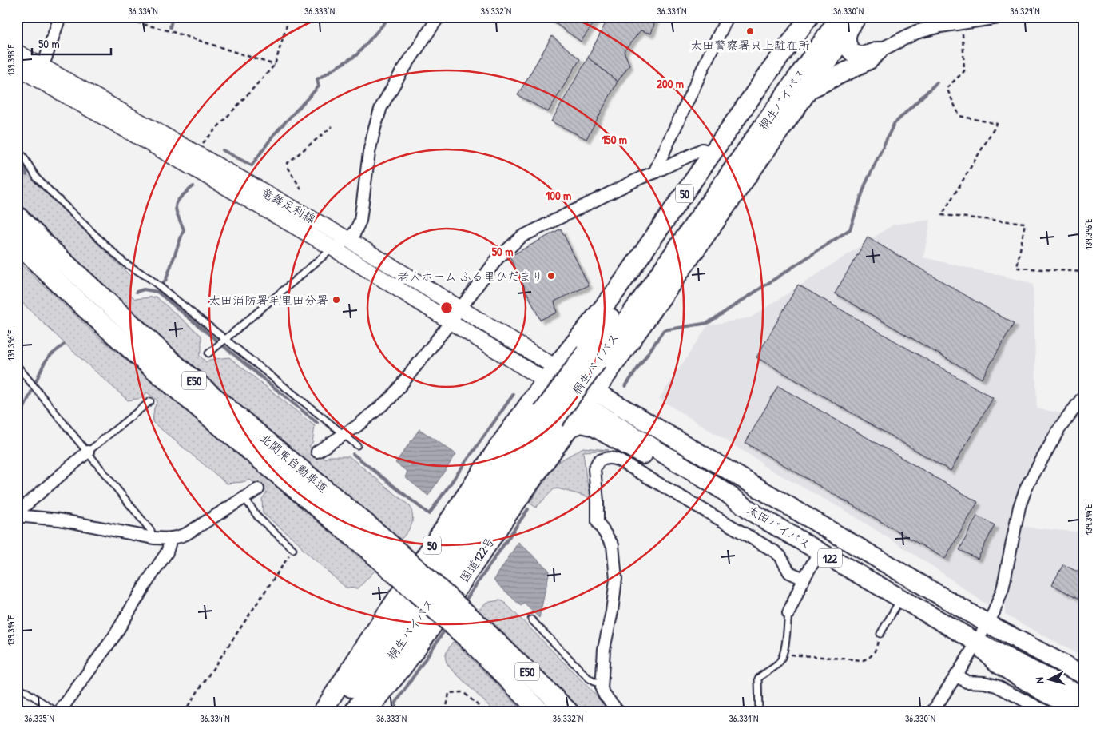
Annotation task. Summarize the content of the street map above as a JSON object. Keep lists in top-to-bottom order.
{
  "streets": {
    "highway": [
      "桐生バイパス",
      "50",
      "E50",
      "北関東自動車道",
      "太田バイパス",
      "122",
      "国道122号"
    ],
    "main road": ["竜舞足利線"]
  },
  "crossings": [
    ["桐生バイパス", "国道122号"],
    ["50", "竜舞足利線"],
    ["50", "太田バイパス"],
    ["竜舞足利線", "太田バイパス"],
    ["太田バイパス", "国道122号"]
  ],
  "places": ["太田警察署只上駐在所", "老人ホーム ふる里ひだまり", "太田消防署毛里田分署"],
  "scale_bar": "50 m",
  "north": "left",
  "coordinates": [
    "36.334°N",
    "36.333°N",
    "36.332°N",
    "36.331°N",
    "36.330°N",
    "36.329°N",
    "139.398°E",
    "139.396°E",
    "139.394°E",
    "36.335°N"
  ],
  "rings": [
    "200 m",
    "150 m",
    "100 m",
    "50 m"
  ]
}
